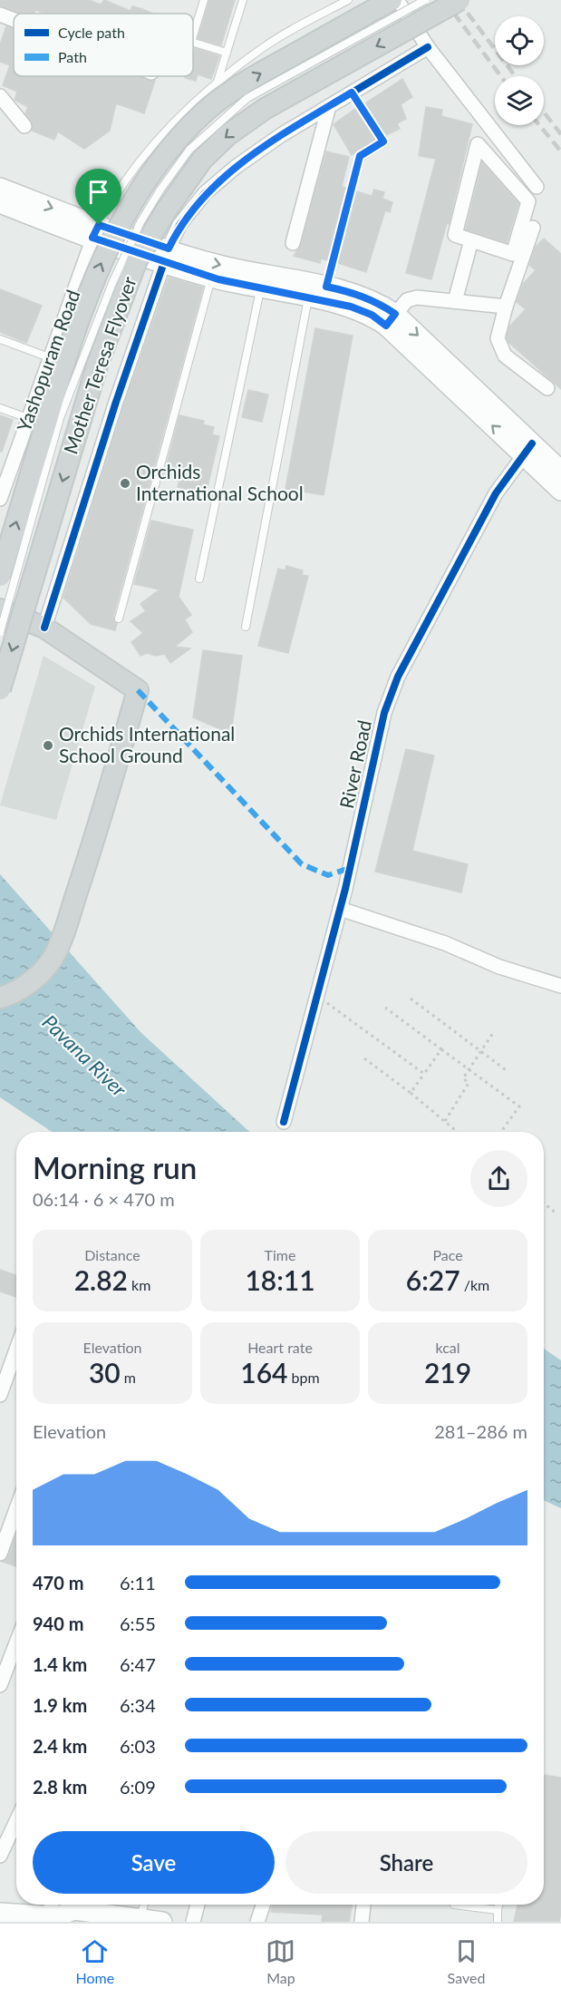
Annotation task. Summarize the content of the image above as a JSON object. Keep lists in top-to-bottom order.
{
  "streets": {
    "main road": ["Mother Teresa Flyover"],
    "street": ["Yashopuram Road", "River Road"]
  },
  "water": ["Pavana River"],
  "places": ["Orchids International School", "Orchids International School Ground"],
  "legend": ["Cycle path", "Path"],
  "page": {
    "heading": ["Morning run", "06:14 · 6 × 470 m"],
    "stats": [
      ["Distance", "2.82 km"],
      ["Time", "18:11"],
      ["Pace", "6:27 /km"],
      ["Elevation", "30 m"],
      ["Heart rate", "164 bpm"],
      ["kcal", "219"]
    ],
    "chart": ["Elevation", "281–286 m"],
    "list": [
      {
        "name": "470 m",
        "note": "6:11"
      },
      {
        "name": "940 m",
        "note": "6:55"
      },
      {
        "name": "1.4 km",
        "note": "6:47"
      },
      {
        "name": "1.9 km",
        "note": "6:34"
      },
      {
        "name": "2.4 km",
        "note": "6:03"
      },
      {
        "name": "2.8 km",
        "note": "6:09"
      }
    ],
    "buttons": ["Save", "Share"],
    "tabs": ["Home", "Map", "Saved"]
  }
}
